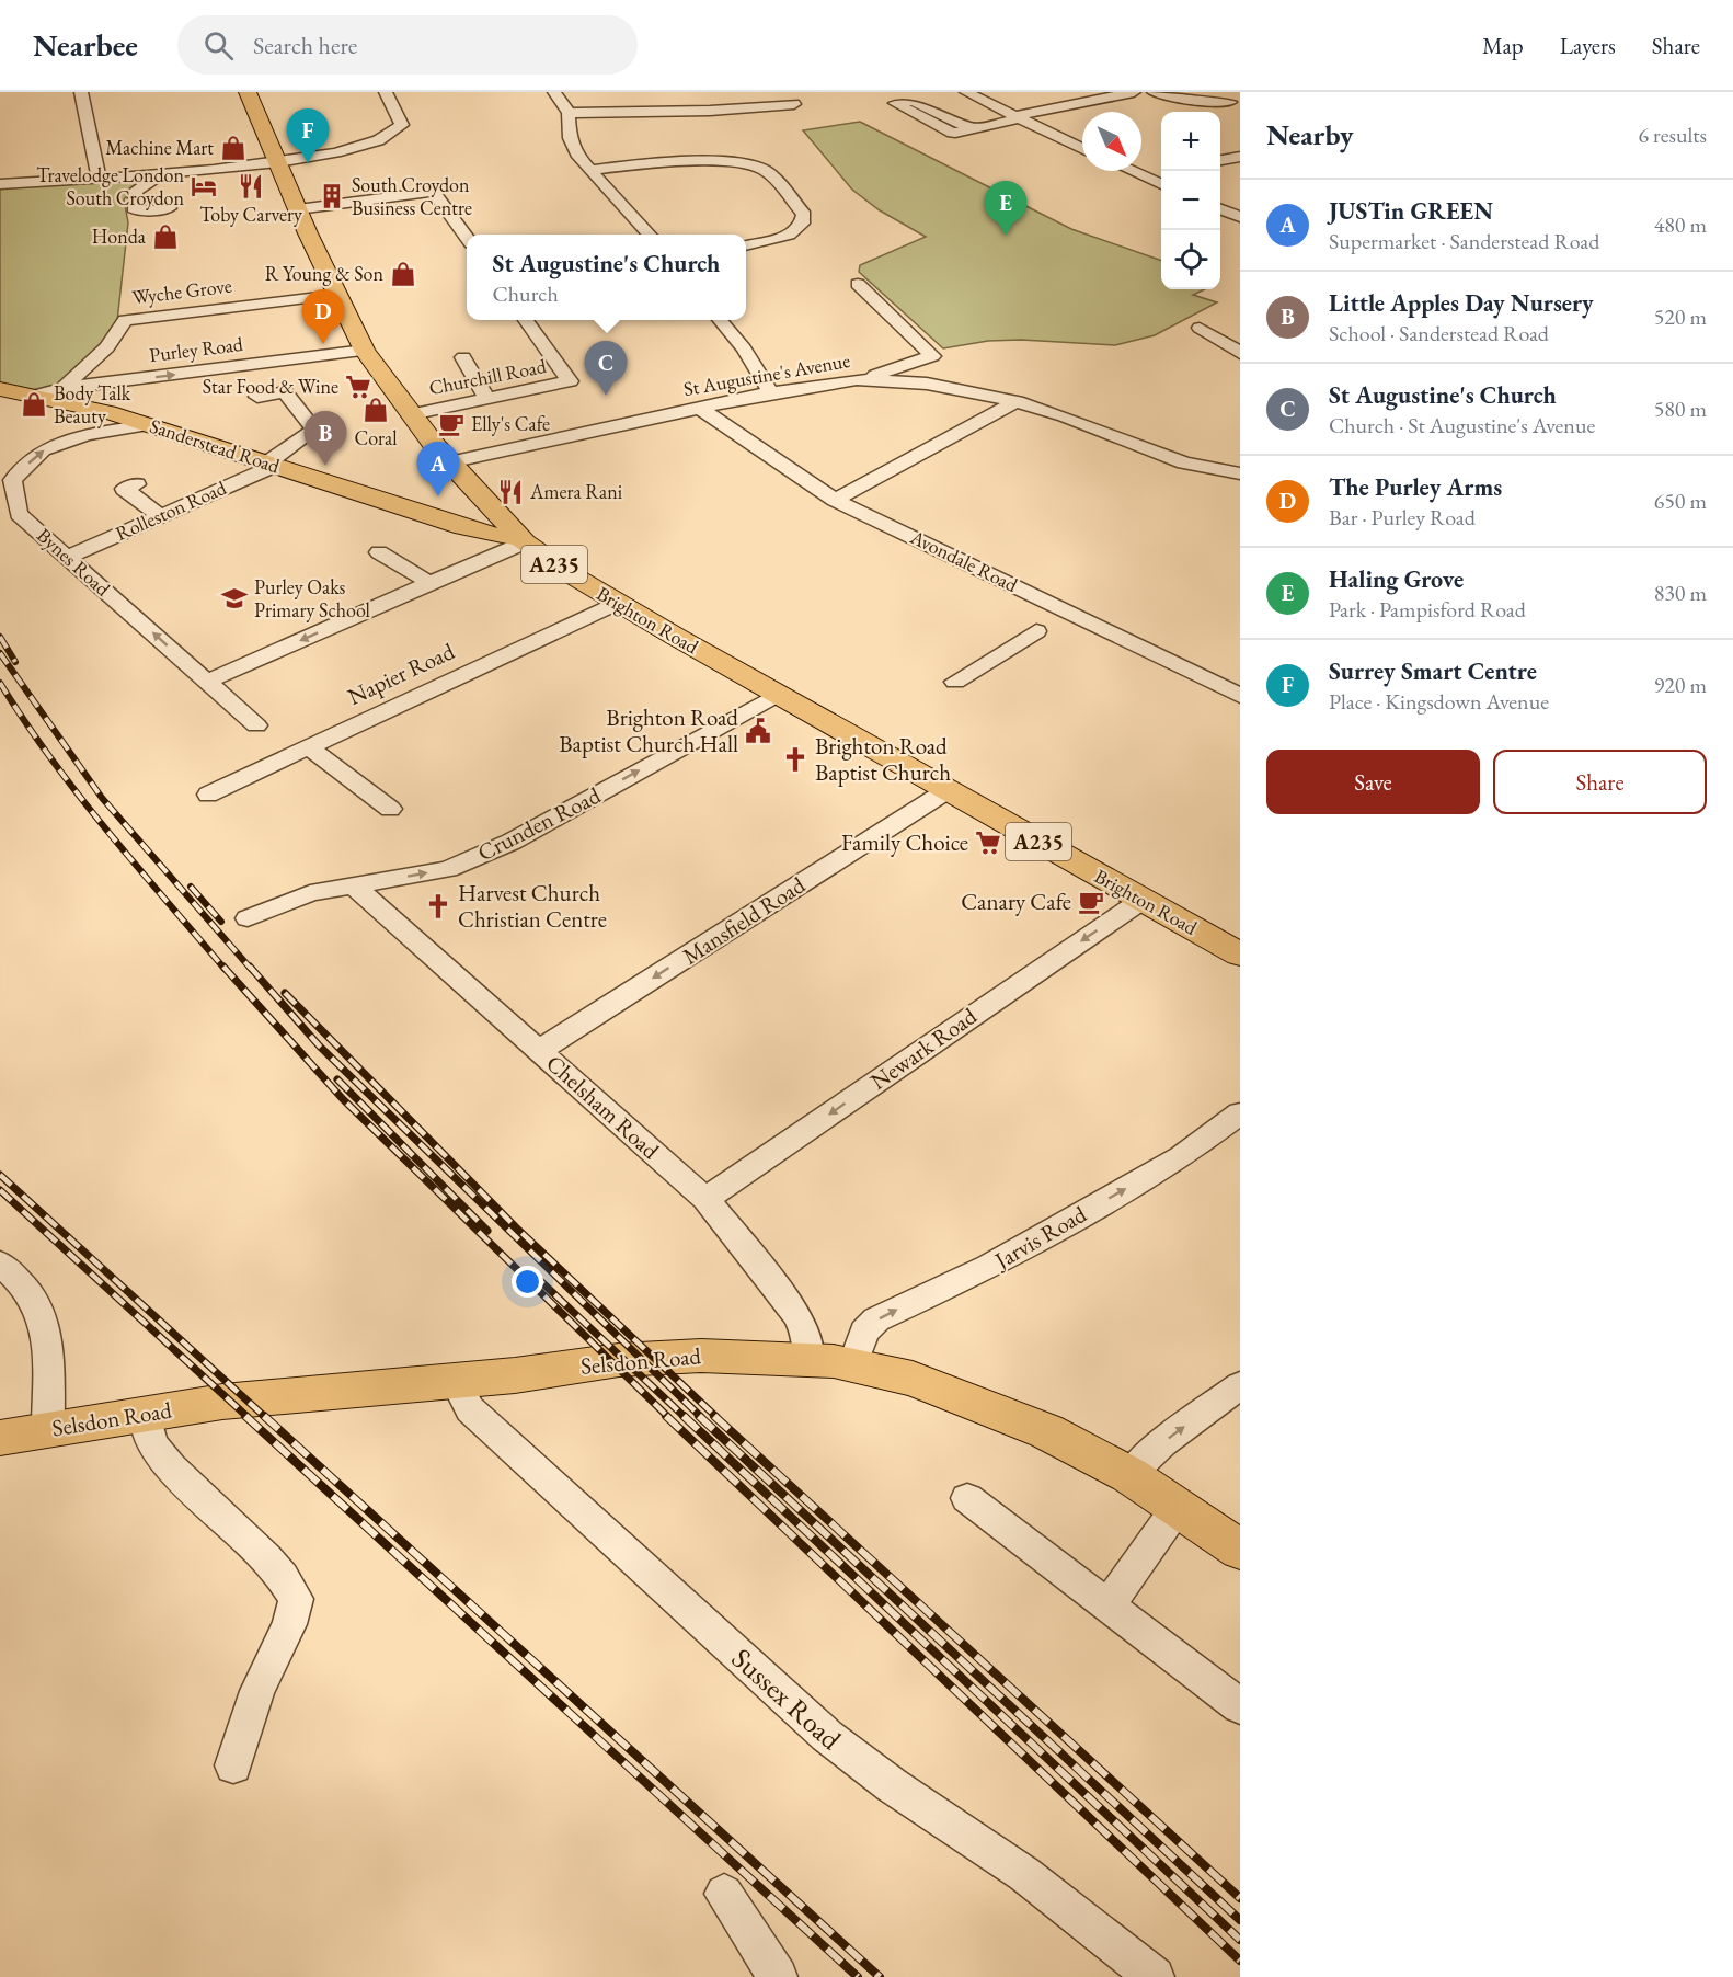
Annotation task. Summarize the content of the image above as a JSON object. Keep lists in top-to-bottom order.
{
  "streets": {
    "main road": [
      "Sanderstead Road",
      "A235",
      "Brighton Road",
      "Selsdon Road"
    ],
    "street": [
      "Wyche Grove",
      "Purley Road",
      "St Augustine's Avenue",
      "Churchill Road",
      "Rolleston Road",
      "Avondale Road",
      "Bynes Road",
      "Napier Road",
      "Crunden Road",
      "Mansfield Road",
      "Newark Road",
      "Chelsham Road",
      "Jarvis Road",
      "Sussex Road"
    ]
  },
  "crossings": [
    ["Wyche Grove", "Purley Road"],
    ["Wyche Grove", "Brighton Road"],
    ["Purley Road", "Sanderstead Road"],
    ["Purley Road", "Brighton Road"],
    ["St Augustine's Avenue", "Avondale Road"],
    ["St Augustine's Avenue", "Brighton Road"],
    ["Churchill Road", "Brighton Road"],
    ["Sanderstead Road", "Rolleston Road"],
    ["Sanderstead Road", "Bynes Road"],
    ["Sanderstead Road", "Brighton Road"],
    ["Rolleston Road", "Bynes Road"],
    ["Brighton Road", "Napier Road"],
    ["Brighton Road", "Crunden Road"],
    ["Brighton Road", "Mansfield Road"],
    ["Brighton Road", "Newark Road"],
    ["Crunden Road", "Chelsham Road"],
    ["Mansfield Road", "Chelsham Road"],
    ["Newark Road", "Chelsham Road"],
    ["Chelsham Road", "Selsdon Road"],
    ["Jarvis Road", "Selsdon Road"],
    ["Selsdon Road", "Sussex Road"]
  ],
  "one_way": [
    "Crunden Road",
    "Mansfield Road",
    "Newark Road",
    "Jarvis Road"
  ],
  "places": {
    "shop": [
      "Machine Mart",
      "Honda",
      "R Young & Son",
      "Body Talk Beauty",
      "Coral"
    ],
    "hotel": ["Travelodge London South Croydon"],
    "restaurant": ["Toby Carvery", "Amera Rani"],
    "building": ["South Croydon Business Centre"],
    "supermarket": ["Star Food & Wine", "Family Choice"],
    "cafe": ["Elly's Cafe", "Canary Cafe"],
    "school or university": ["Purley Oaks Primary School"],
    "public building": ["Brighton Road Baptist Church Hall"],
    "church": ["Brighton Road Baptist Church", "Harvest Church Christian Centre"]
  },
  "north": "bottom right",
  "page": {
    "header": "Nearbee",
    "search": "Search here",
    "nav": ["Map", "Layers", "Share"],
    "heading": ["Nearby", "6 results"],
    "pins": [
      "F",
      "E",
      "D",
      "C",
      "B",
      "A"
    ],
    "map_buttons": ["+", "−"],
    "list": [
      {
        "mark": "A",
        "name": "JUSTin GREEN",
        "note": "Supermarket · Sanderstead Road",
        "value": "480 m"
      },
      {
        "mark": "B",
        "name": "Little Apples Day Nursery",
        "note": "School · Sanderstead Road",
        "value": "520 m"
      },
      {
        "mark": "C",
        "name": "St Augustine's Church",
        "note": "Church · St Augustine's Avenue",
        "value": "580 m"
      },
      {
        "mark": "D",
        "name": "The Purley Arms",
        "note": "Bar · Purley Road",
        "value": "650 m"
      },
      {
        "mark": "E",
        "name": "Haling Grove",
        "note": "Park · Pampisford Road",
        "value": "830 m"
      },
      {
        "mark": "F",
        "name": "Surrey Smart Centre",
        "note": "Place · Kingsdown Avenue",
        "value": "920 m"
      }
    ],
    "popup": ["St Augustine's Church", "Church"],
    "buttons": ["Save", "Share"]
  }
}
